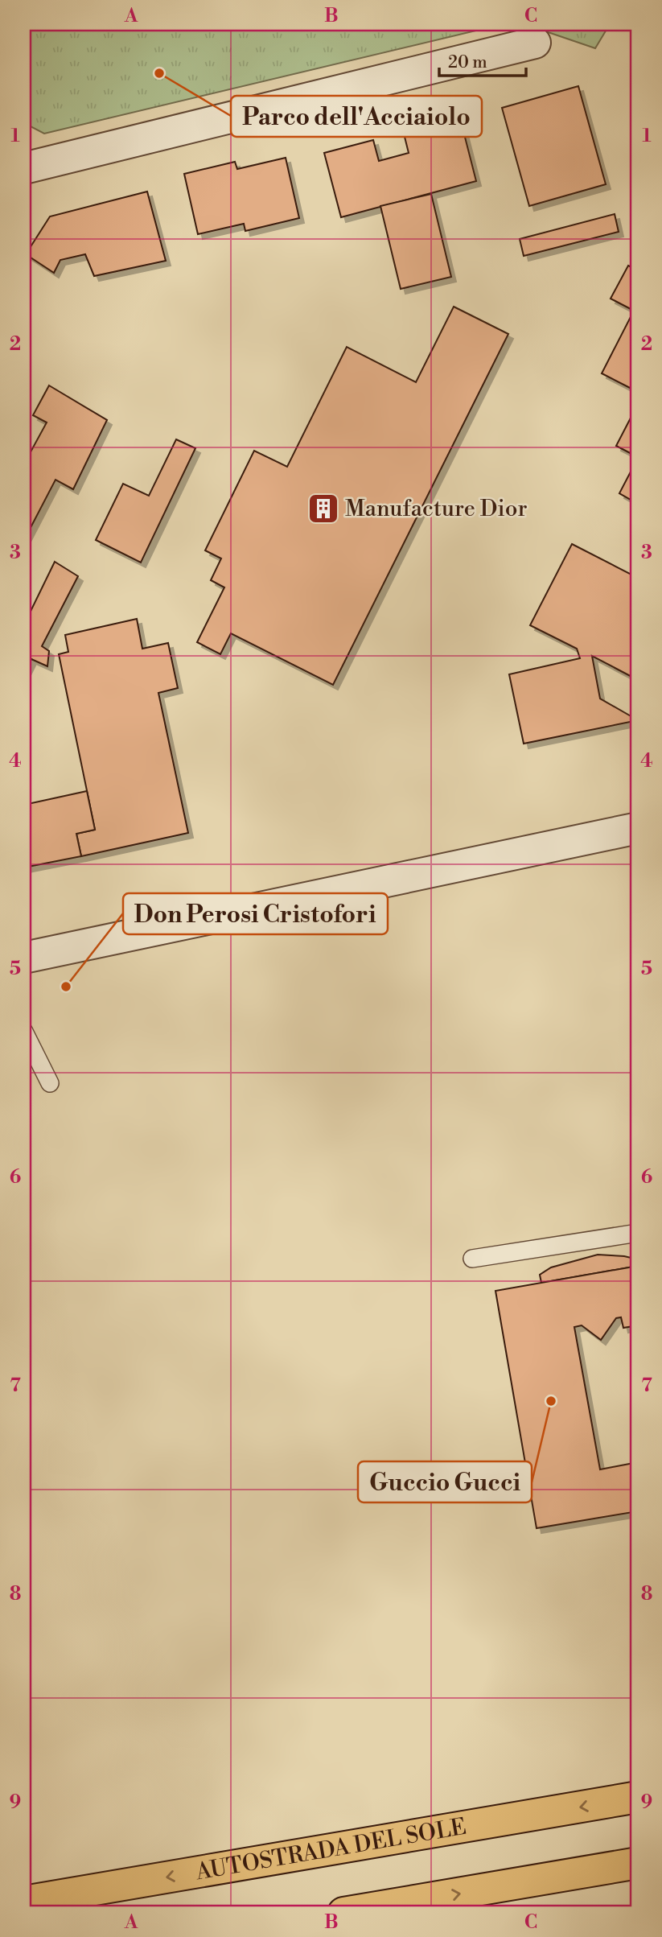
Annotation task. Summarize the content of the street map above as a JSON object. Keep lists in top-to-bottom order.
{
  "streets": {
    "highway": ["AUTOSTRADA DEL SOLE"]
  },
  "places": {
    "other": ["Parco dell'Acciaiolo", "Don Perosi Cristofori", "Guccio Gucci"],
    "building": ["Manufacture Dior"]
  },
  "scale_bar": "20 m",
  "grid": {
    "columns": ["A", "B", "C"],
    "rows": [
      "1",
      "2",
      "3",
      "4",
      "5",
      "6",
      "7",
      "8",
      "9"
    ]
  }
}
